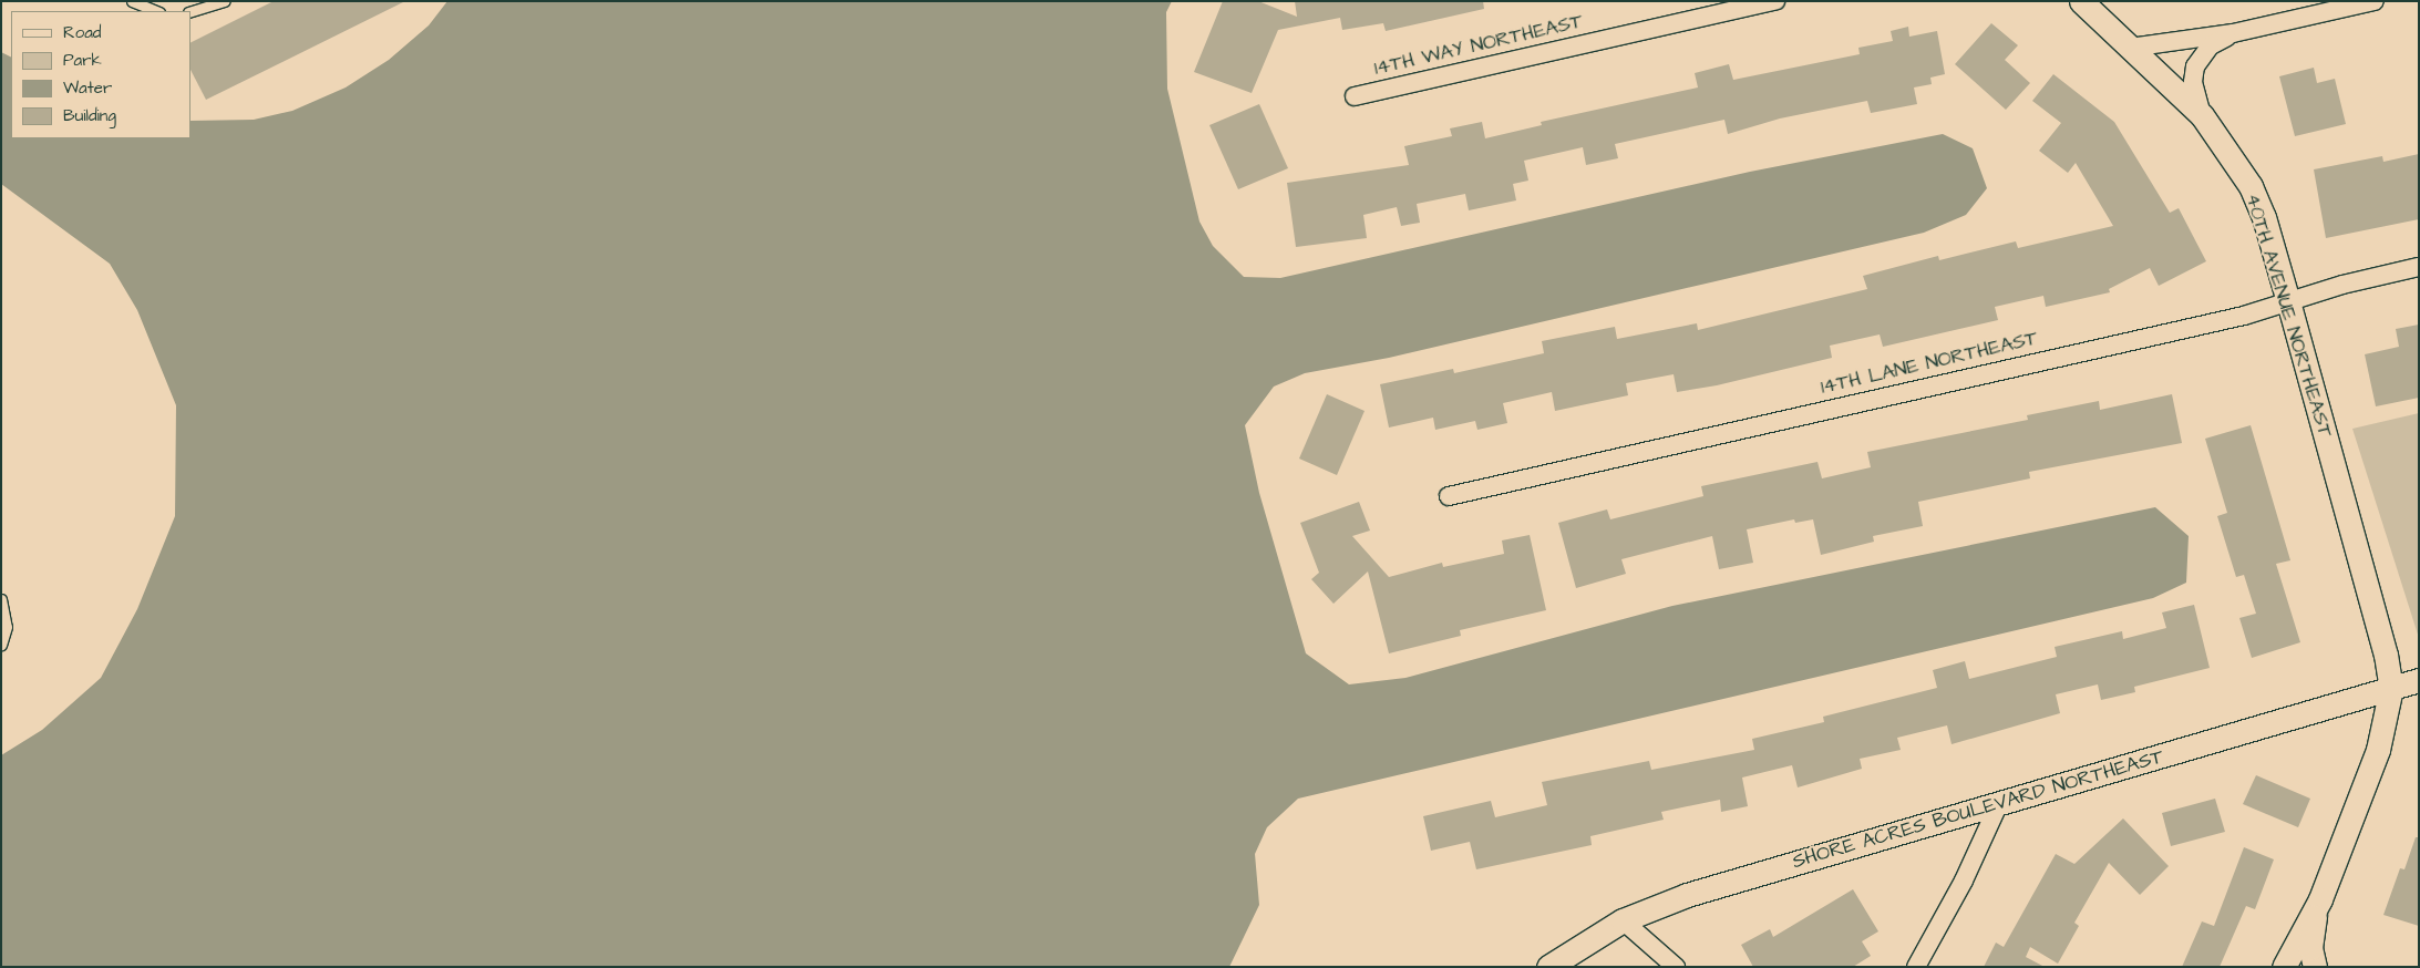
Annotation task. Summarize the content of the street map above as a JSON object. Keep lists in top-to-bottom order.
{
  "streets": {
    "street": [
      "14TH WAY NORTHEAST",
      "40TH AVENUE NORTHEAST",
      "14TH LANE NORTHEAST",
      "SHORE ACRES BOULEVARD NORTHEAST"
    ]
  },
  "crossings": [
    ["40TH AVENUE NORTHEAST", "14TH LANE NORTHEAST"],
    ["40TH AVENUE NORTHEAST", "SHORE ACRES BOULEVARD NORTHEAST"]
  ],
  "legend": [
    "Road",
    "Park",
    "Water",
    "Building"
  ]
}
